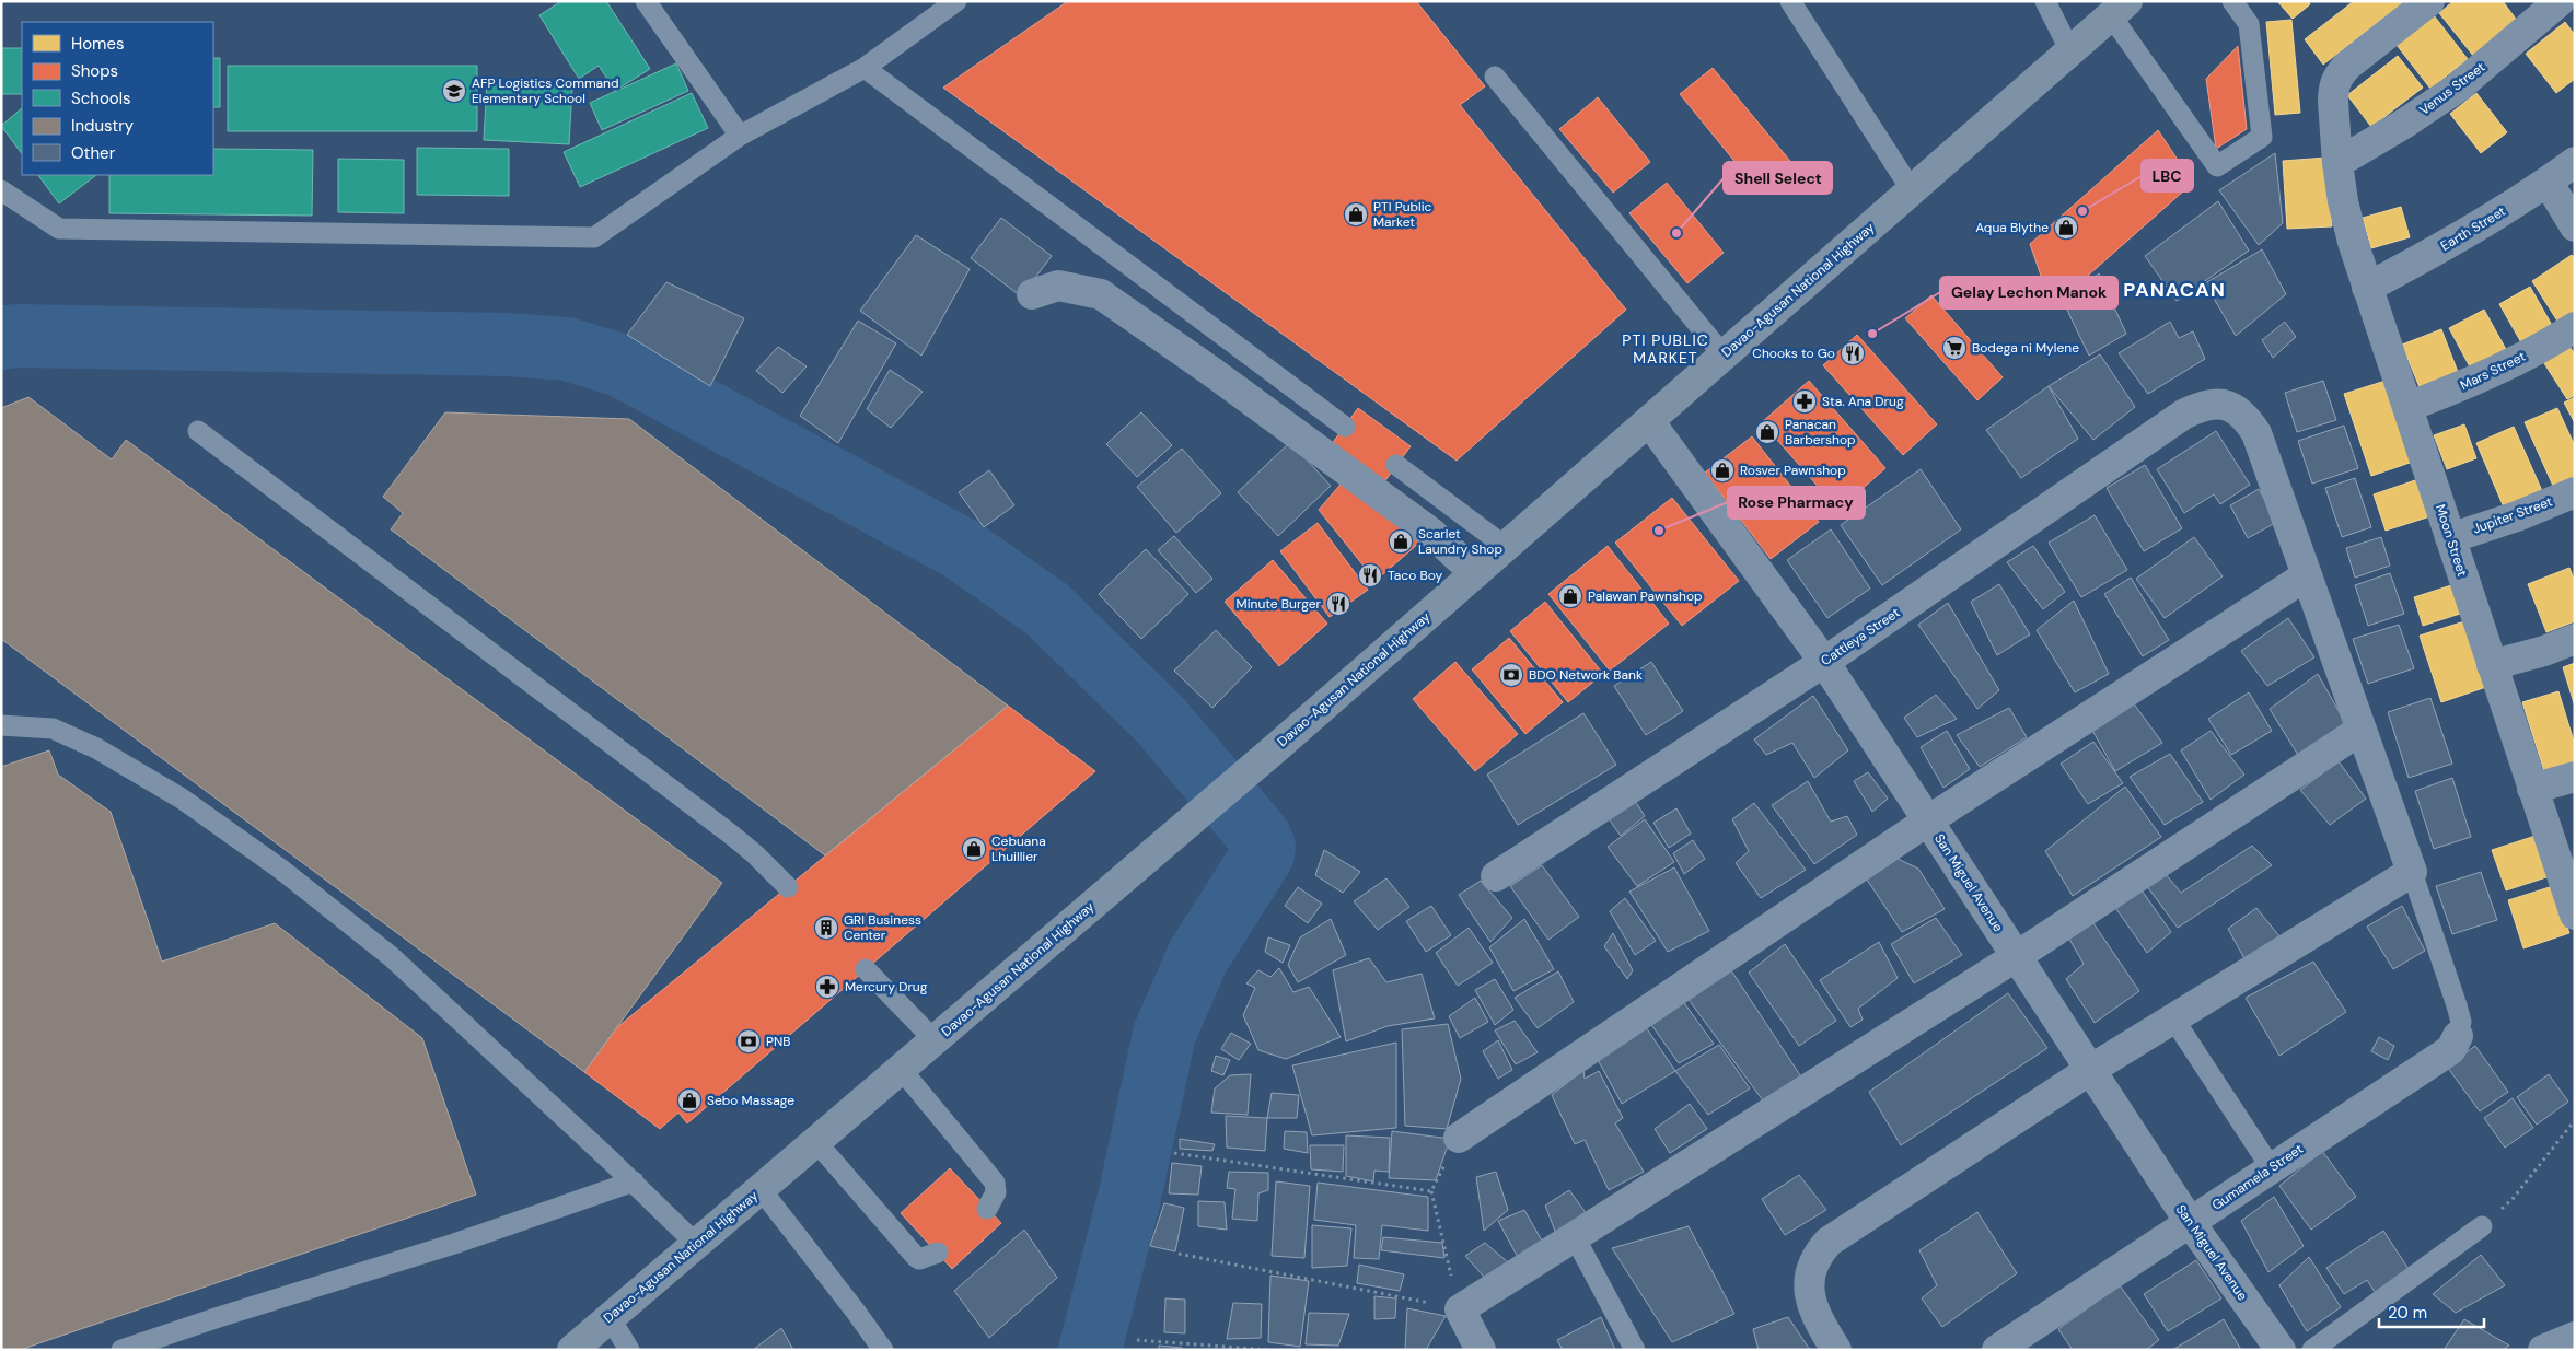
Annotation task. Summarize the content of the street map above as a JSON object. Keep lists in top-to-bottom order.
{
  "streets": {
    "highway": ["Davao-Agusan National Highway"],
    "street": [
      "Venus Street",
      "Earth Street",
      "Mars Street",
      "Jupiter Street",
      "Moon Street",
      "Cattleya Street",
      "San Miguel Avenue",
      "Gumamela Street"
    ]
  },
  "crossings": [
    ["Venus Street", "Moon Street"],
    ["Earth Street", "Moon Street"],
    ["Davao-Agusan National Highway", "San Miguel Avenue"],
    ["Mars Street", "Moon Street"],
    ["Jupiter Street", "Moon Street"],
    ["Cattleya Street", "San Miguel Avenue"],
    ["San Miguel Avenue", "Gumamela Street"]
  ],
  "districts": ["PANACAN", "PTI PUBLIC MARKET"],
  "places": {
    "school or university": ["AFP Logistics Command Elementary School"],
    "other": [
      "LBC",
      "Shell Select",
      "Gelay Lechon Manok",
      "Rose Pharmacy"
    ],
    "shop": [
      "PTI Public Market",
      "Aqua Blythe",
      "Panacan Barbershop",
      "Rosver Pawnshop",
      "Scarlet Laundry Shop",
      "Palawan Pawnshop",
      "Cebuana Lhuillier",
      "Sebo Massage"
    ],
    "supermarket": ["Bodega ni Mylene"],
    "restaurant": ["Chooks to Go", "Taco Boy", "Minute Burger"],
    "pharmacy": ["Sta. Ana Drug", "Mercury Drug"],
    "bank": ["BDO Network Bank", "PNB"],
    "building": ["GRI Business Center"]
  },
  "legend": [
    "Homes",
    "Shops",
    "Schools",
    "Industry",
    "Other"
  ],
  "scale_bar": "20 m"
}
